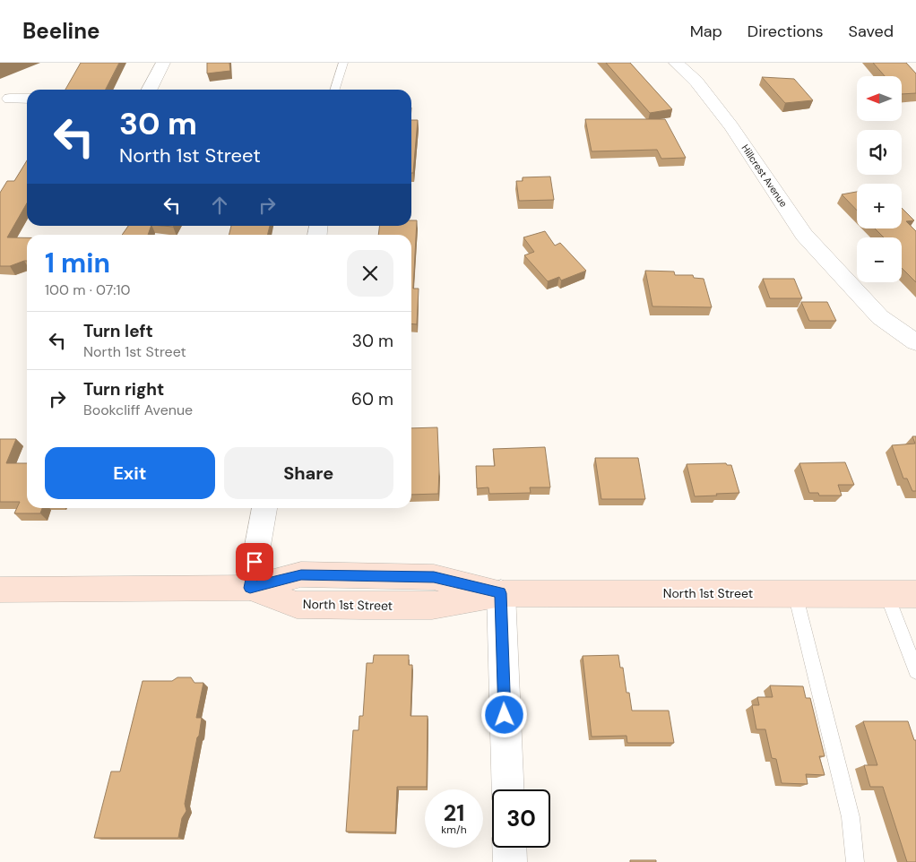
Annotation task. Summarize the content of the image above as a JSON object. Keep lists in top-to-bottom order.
{
  "streets": {
    "main road": ["North 1st Street"],
    "street": ["Hillcrest Avenue"]
  },
  "north": "left",
  "page": {
    "header": "Beeline",
    "nav": ["Map", "Directions", "Saved"],
    "map_buttons": ["+", "−"],
    "turn": ["30 m", "North 1st Street"],
    "heading": ["1 min", "100 m · 07:10"],
    "list": [
      {
        "name": "Turn left",
        "note": "North 1st Street",
        "value": "30 m"
      },
      {
        "name": "Turn right",
        "note": "Bookcliff Avenue",
        "value": "60 m"
      }
    ],
    "buttons": ["Exit", "Share"],
    "speed": "21 km/h",
    "limit": "30"
  }
}
